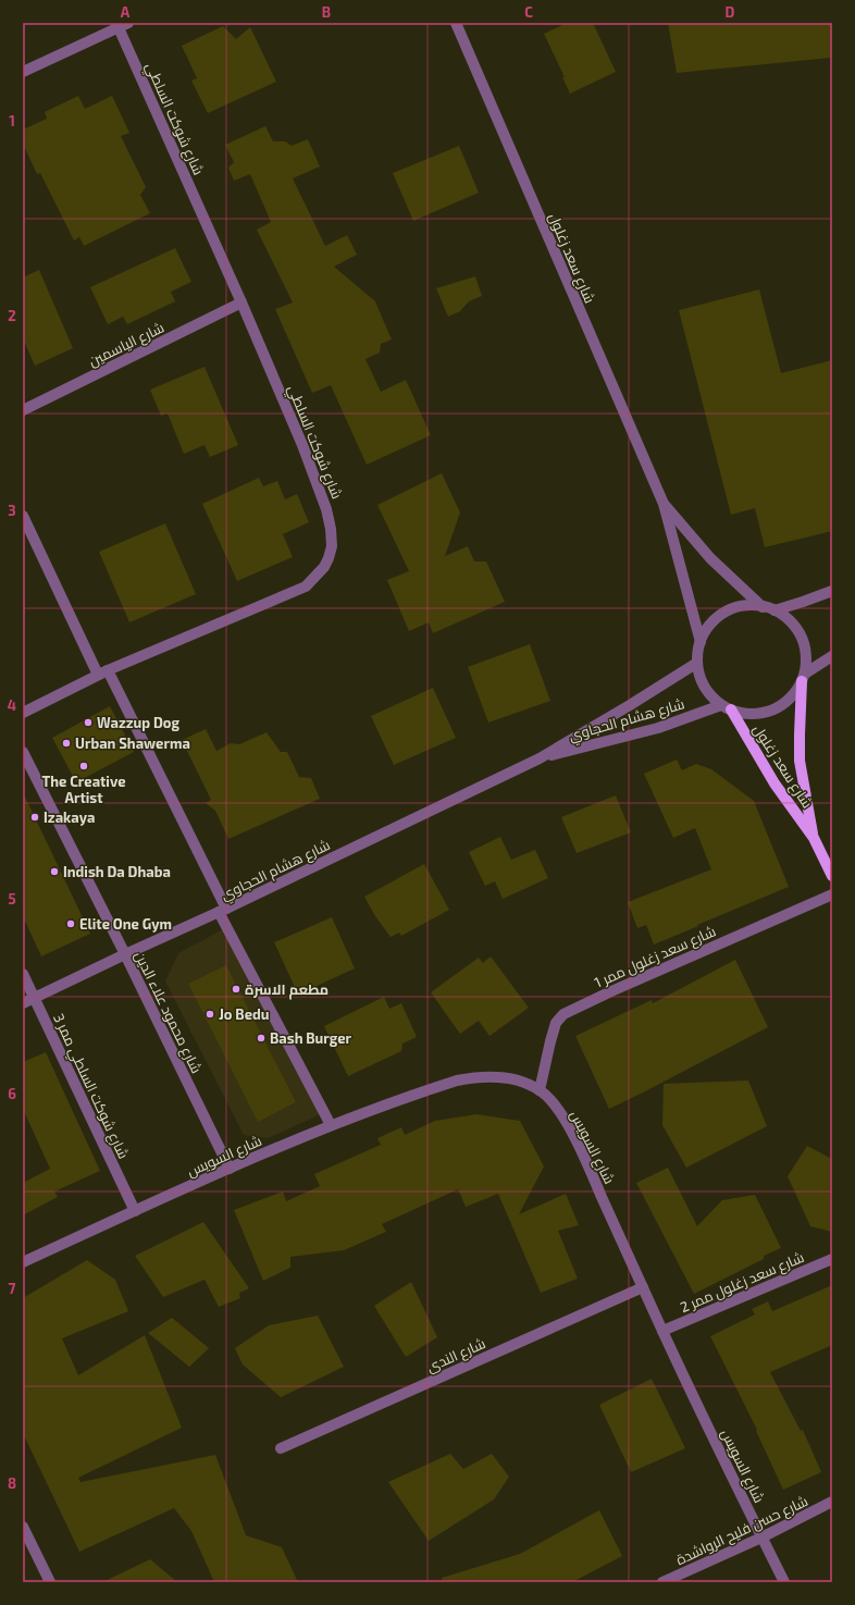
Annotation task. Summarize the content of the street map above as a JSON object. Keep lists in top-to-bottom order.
{
  "streets": {
    "main road": ["شارع سعد زغلول"],
    "street": [
      "شارع شوكت السلطي",
      "شارع الياسمين",
      "شارع هشام الحجاوي",
      "شارع سعد زغلول ممر 1",
      "شارع محمود علاء الدين",
      "شارع شوكت السلطي ممر 3",
      "شارع السويس",
      "شارع سعد زغلول ممر 2",
      "شارع الندى",
      "شارع حسن فليح الرواشدة"
    ]
  },
  "crossings": [
    ["شارع شوكت السلطي", "شارع الياسمين"],
    ["شارع سعد زغلول", "شارع هشام الحجاوي"],
    ["شارع هشام الحجاوي", "شارع محمود علاء الدين"],
    ["شارع هشام الحجاوي", "شارع شوكت السلطي ممر 3"],
    ["شارع سعد زغلول ممر 1", "شارع السويس"],
    ["شارع محمود علاء الدين", "شارع السويس"],
    ["شارع شوكت السلطي ممر 3", "شارع السويس"],
    ["شارع السويس", "شارع سعد زغلول ممر 2"],
    ["شارع السويس", "شارع الندى"],
    ["شارع السويس", "شارع حسن فليح الرواشدة"]
  ],
  "places": [
    "Wazzup Dog",
    "Urban Shawerma",
    "The Creative Artist",
    "Izakaya",
    "Indish Da Dhaba",
    "Elite One Gym",
    "مطعم الاسرة",
    "Jo Bedu",
    "Bash Burger"
  ],
  "grid": {
    "columns": [
      "A",
      "B",
      "C",
      "D"
    ],
    "rows": [
      "1",
      "2",
      "3",
      "4",
      "5",
      "6",
      "7",
      "8"
    ]
  }
}
